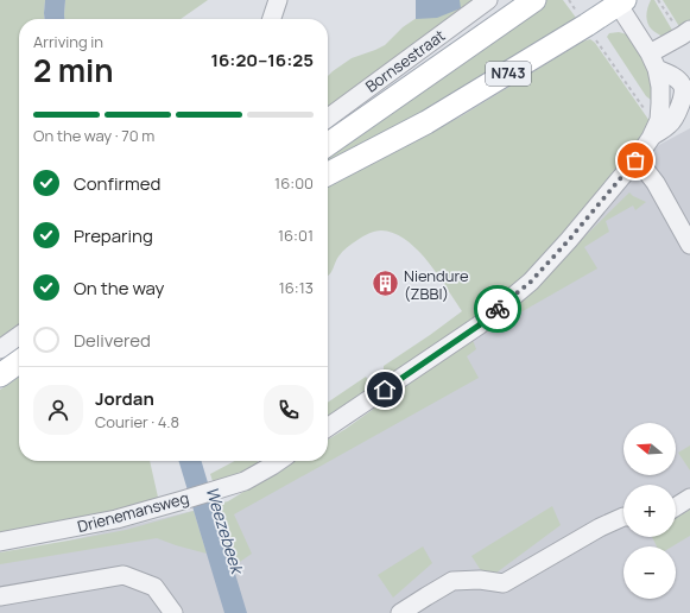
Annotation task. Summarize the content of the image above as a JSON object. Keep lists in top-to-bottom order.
{
  "streets": {
    "main road": ["N743"],
    "street": ["Bornsestraat", "Drienemansweg"]
  },
  "water": ["Weezebeek"],
  "places": {
    "building": ["Niendure (ZBBI)"]
  },
  "north": "left",
  "page": {
    "heading": ["2 min", "Arriving in", "16:20–16:25"],
    "panel": ["Jordan", "Courier · 4.8"],
    "bar": "On the way · 70 m",
    "list": [
      ["Confirmed", "16:00"],
      ["Preparing", "16:01"],
      ["On the way", "16:13"],
      "Delivered"
    ],
    "map_buttons": ["+", "−"]
  }
}
